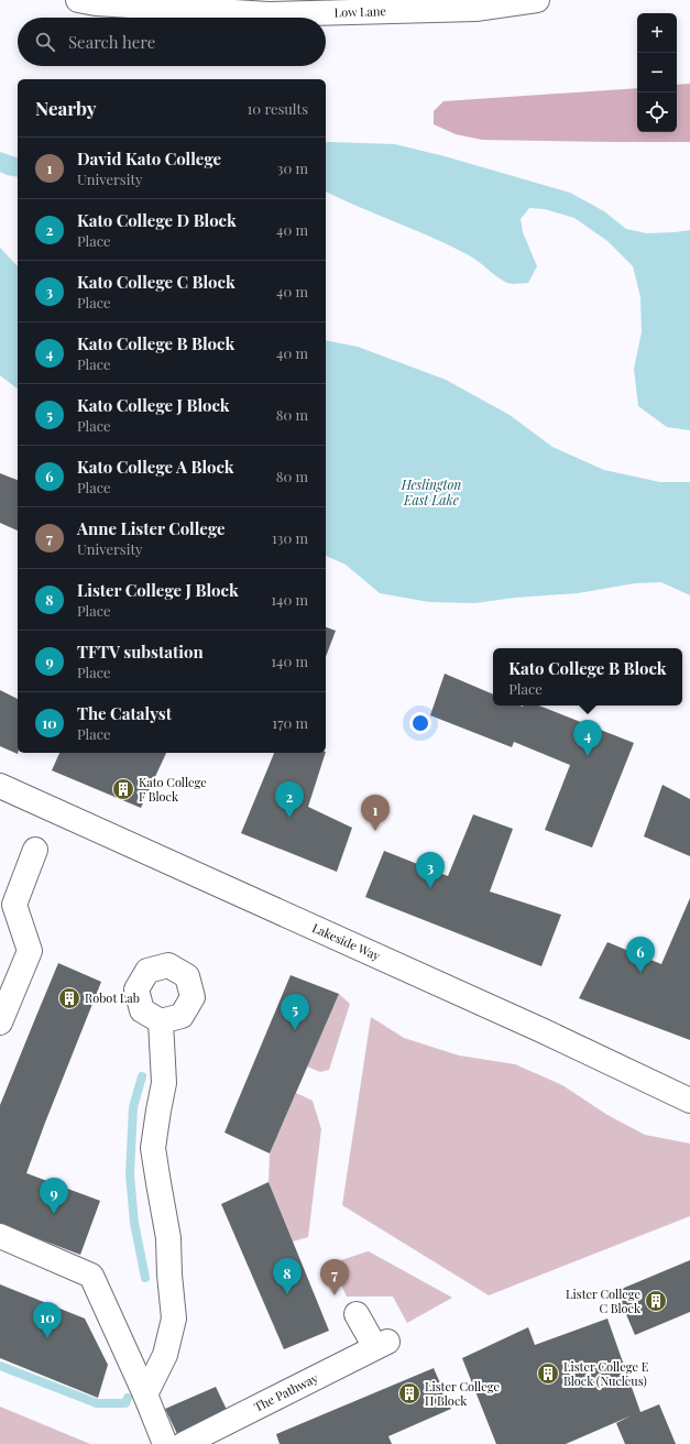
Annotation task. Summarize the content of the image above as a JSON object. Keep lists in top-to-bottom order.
{
  "streets": {
    "street": ["Low Lane", "Lakeside Way", "The Pathway"]
  },
  "water": ["Heslington East Lake"],
  "places": {
    "building": [
      "Kato College F Block",
      "Robot Lab",
      "Lister College C Block",
      "Lister College E Block (Nucleus)",
      "Lister College H Block"
    ]
  },
  "page": {
    "map_buttons": ["+", "−"],
    "search": "Search here",
    "heading": ["Nearby", "10 results"],
    "list": [
      {
        "mark": "1",
        "name": "David Kato College",
        "note": "University",
        "value": "30 m"
      },
      {
        "mark": "2",
        "name": "Kato College D Block",
        "note": "Place",
        "value": "40 m"
      },
      {
        "mark": "3",
        "name": "Kato College C Block",
        "note": "Place",
        "value": "40 m"
      },
      {
        "mark": "4",
        "name": "Kato College B Block",
        "note": "Place",
        "value": "40 m"
      },
      {
        "mark": "5",
        "name": "Kato College J Block",
        "note": "Place",
        "value": "80 m"
      },
      {
        "mark": "6",
        "name": "Kato College A Block",
        "note": "Place",
        "value": "80 m"
      },
      {
        "mark": "7",
        "name": "Anne Lister College",
        "note": "University",
        "value": "130 m"
      },
      {
        "mark": "8",
        "name": "Lister College J Block",
        "note": "Place",
        "value": "140 m"
      },
      {
        "mark": "9",
        "name": "TFTV substation",
        "note": "Place",
        "value": "140 m"
      },
      {
        "mark": "10",
        "name": "The Catalyst",
        "note": "Place",
        "value": "170 m"
      }
    ],
    "popup": ["Kato College B Block", "Place"],
    "pins": [
      "4",
      "2",
      "1",
      "3",
      "6",
      "5",
      "9",
      "8",
      "7",
      "10"
    ]
  }
}
